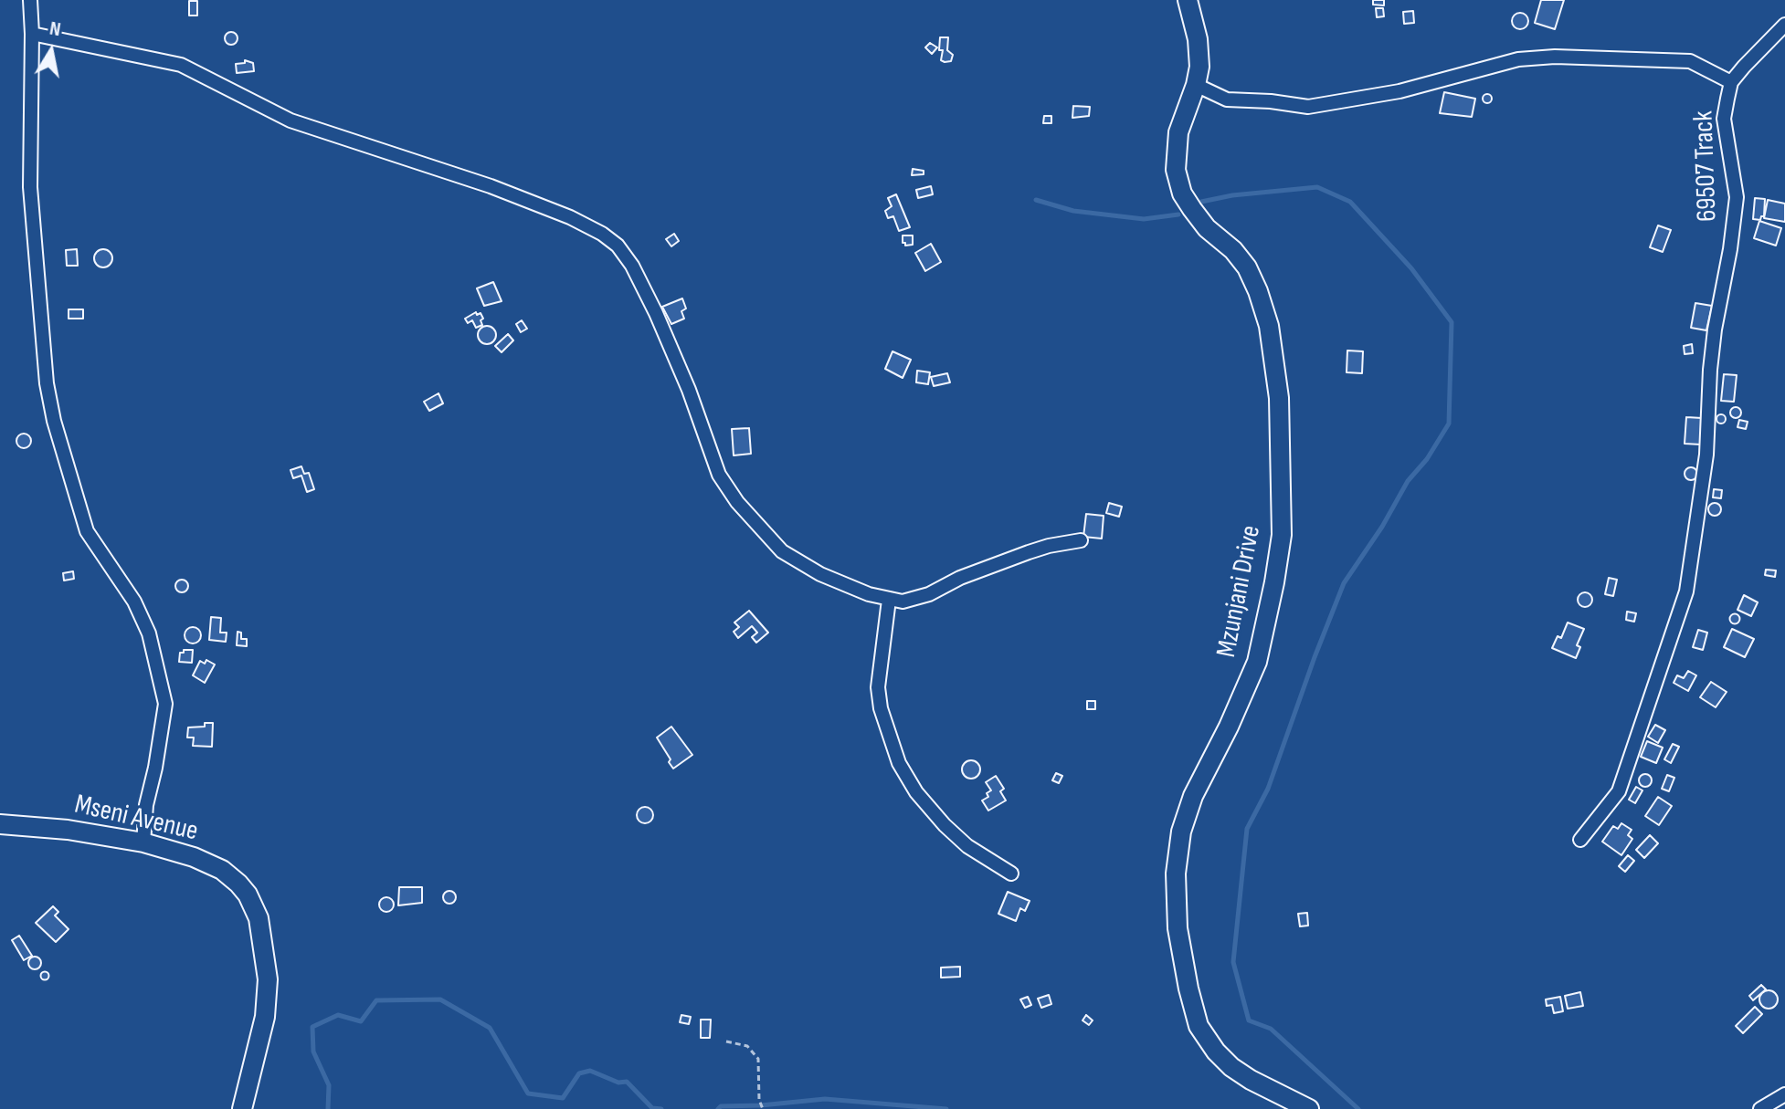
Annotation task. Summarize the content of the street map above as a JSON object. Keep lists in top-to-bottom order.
{
  "streets": {
    "main road": ["Mzunjani Drive", "Mseni Avenue"],
    "street": ["69507 Track"]
  },
  "north": "top"
}
